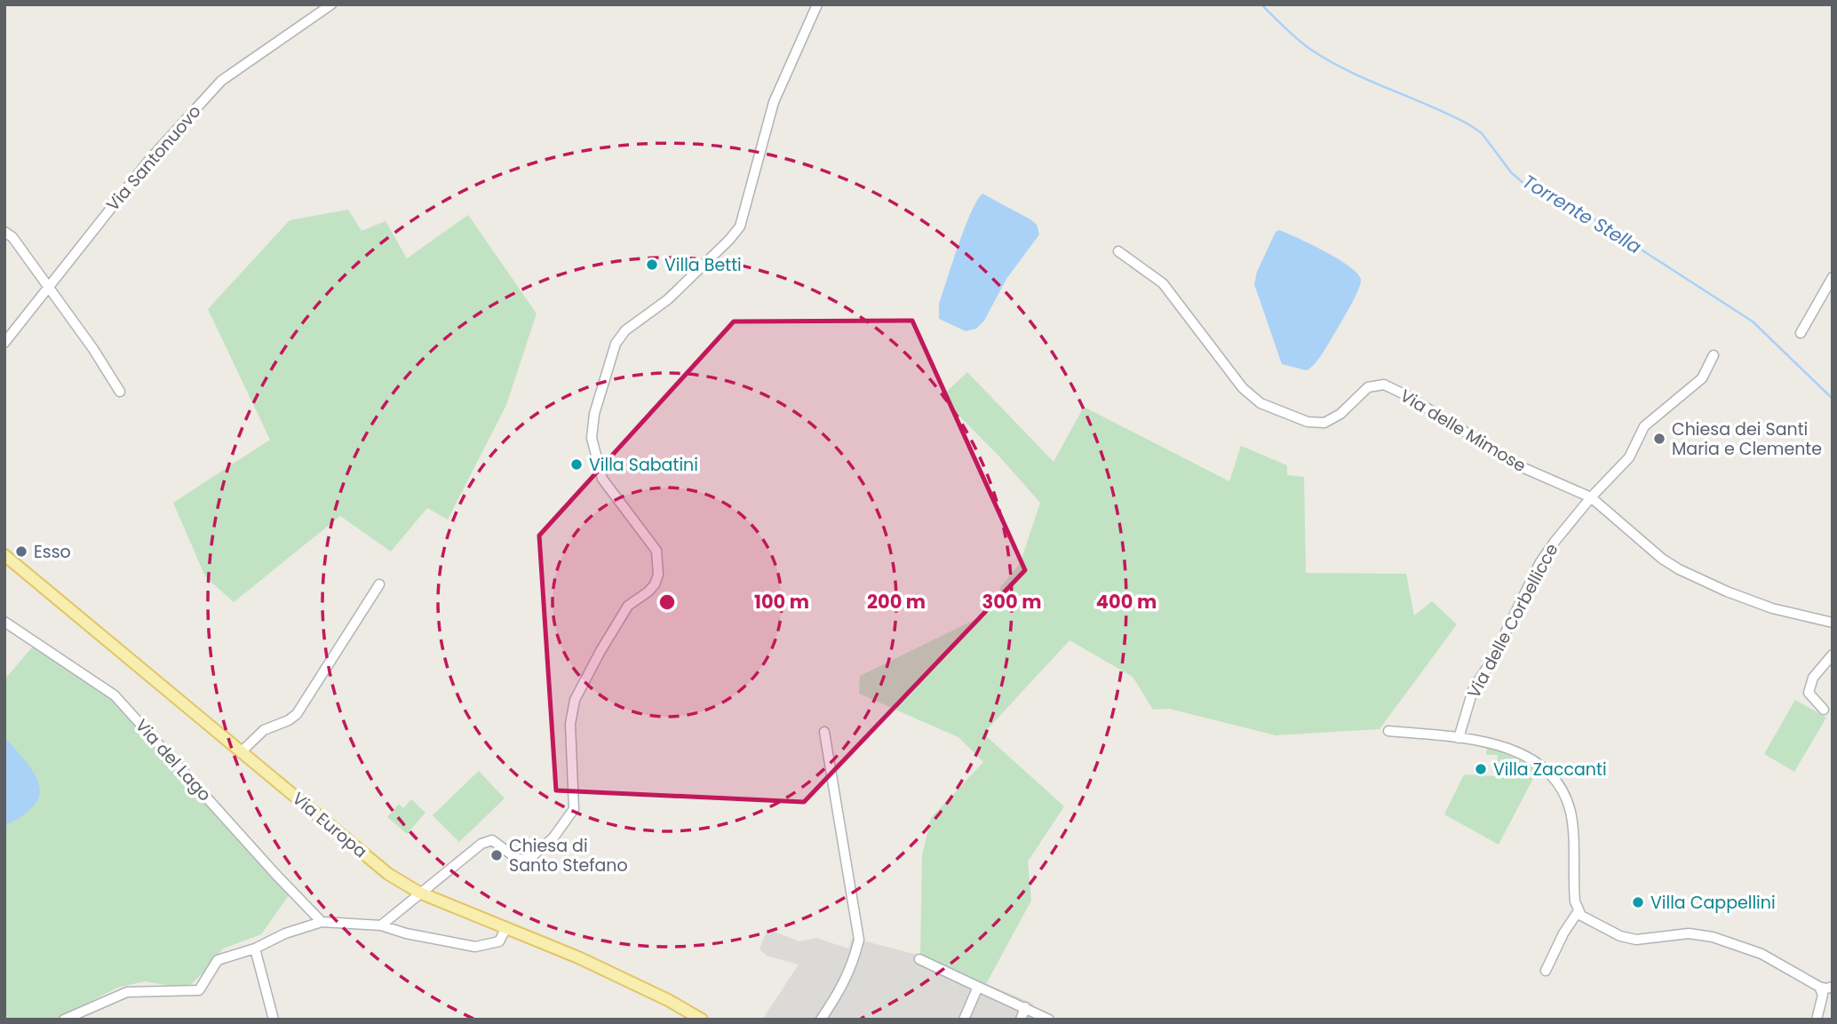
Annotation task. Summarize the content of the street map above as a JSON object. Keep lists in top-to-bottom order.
{
  "streets": {
    "main road": ["Via Europa"],
    "street": [
      "Via Santonuovo",
      "Via delle Mimose",
      "Via delle Corbellicce",
      "Via del Lago"
    ]
  },
  "crossings": [
    ["Via delle Mimose", "Via delle Corbellicce"]
  ],
  "water": ["Torrente Stella"],
  "places": [
    "Villa Betti",
    "Chiesa dei Santi Maria e Clemente",
    "Villa Sabatini",
    "Esso",
    "Villa Zaccanti",
    "Chiesa di Santo Stefano",
    "Villa Cappellini"
  ],
  "rings": [
    "100 m",
    "200 m",
    "300 m",
    "400 m"
  ]
}
